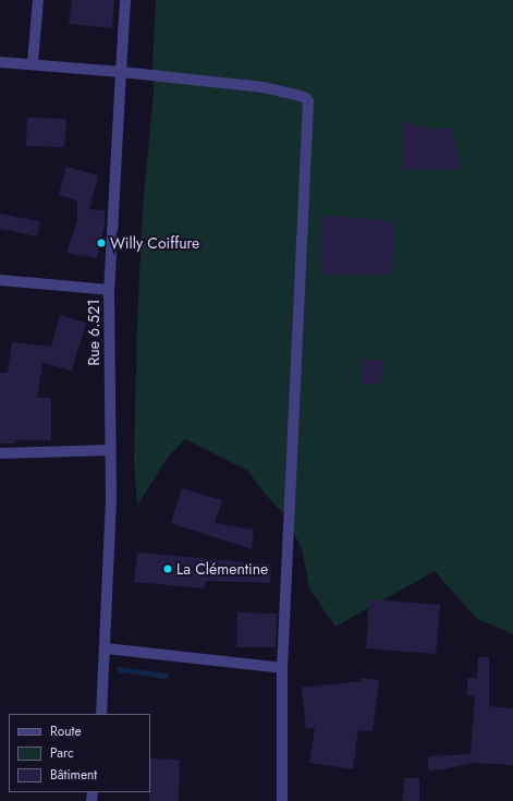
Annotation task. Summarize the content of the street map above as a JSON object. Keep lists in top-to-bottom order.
{
  "streets": {
    "street": ["Rue 6.521"]
  },
  "places": ["Willy Coiffure", "La Clémentine"],
  "legend": ["Route", "Parc", "Bâtiment"]
}
